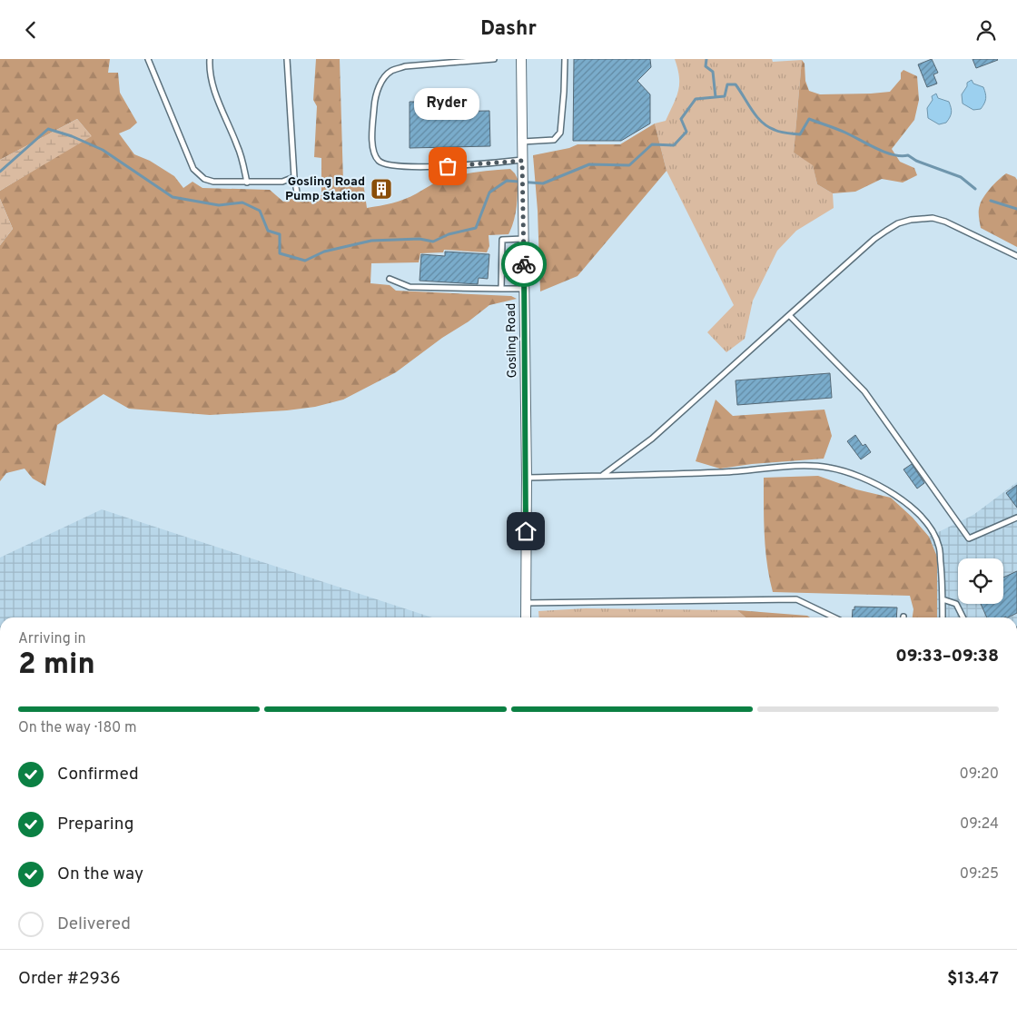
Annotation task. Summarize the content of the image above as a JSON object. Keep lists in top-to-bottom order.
{
  "streets": {
    "street": ["Gosling Road"]
  },
  "places": {
    "other": ["Ryder"],
    "building": ["Gosling Road Pump Station"]
  },
  "page": {
    "header": "Dashr",
    "bubble": "Ryder",
    "heading": ["2 min", "Arriving in", "09:33–09:38"],
    "panel": ["Order #2936", "$13.47"],
    "bar": "On the way · 180 m",
    "list": [
      ["Confirmed", "09:20"],
      ["Preparing", "09:24"],
      ["On the way", "09:25"],
      "Delivered"
    ]
  }
}
